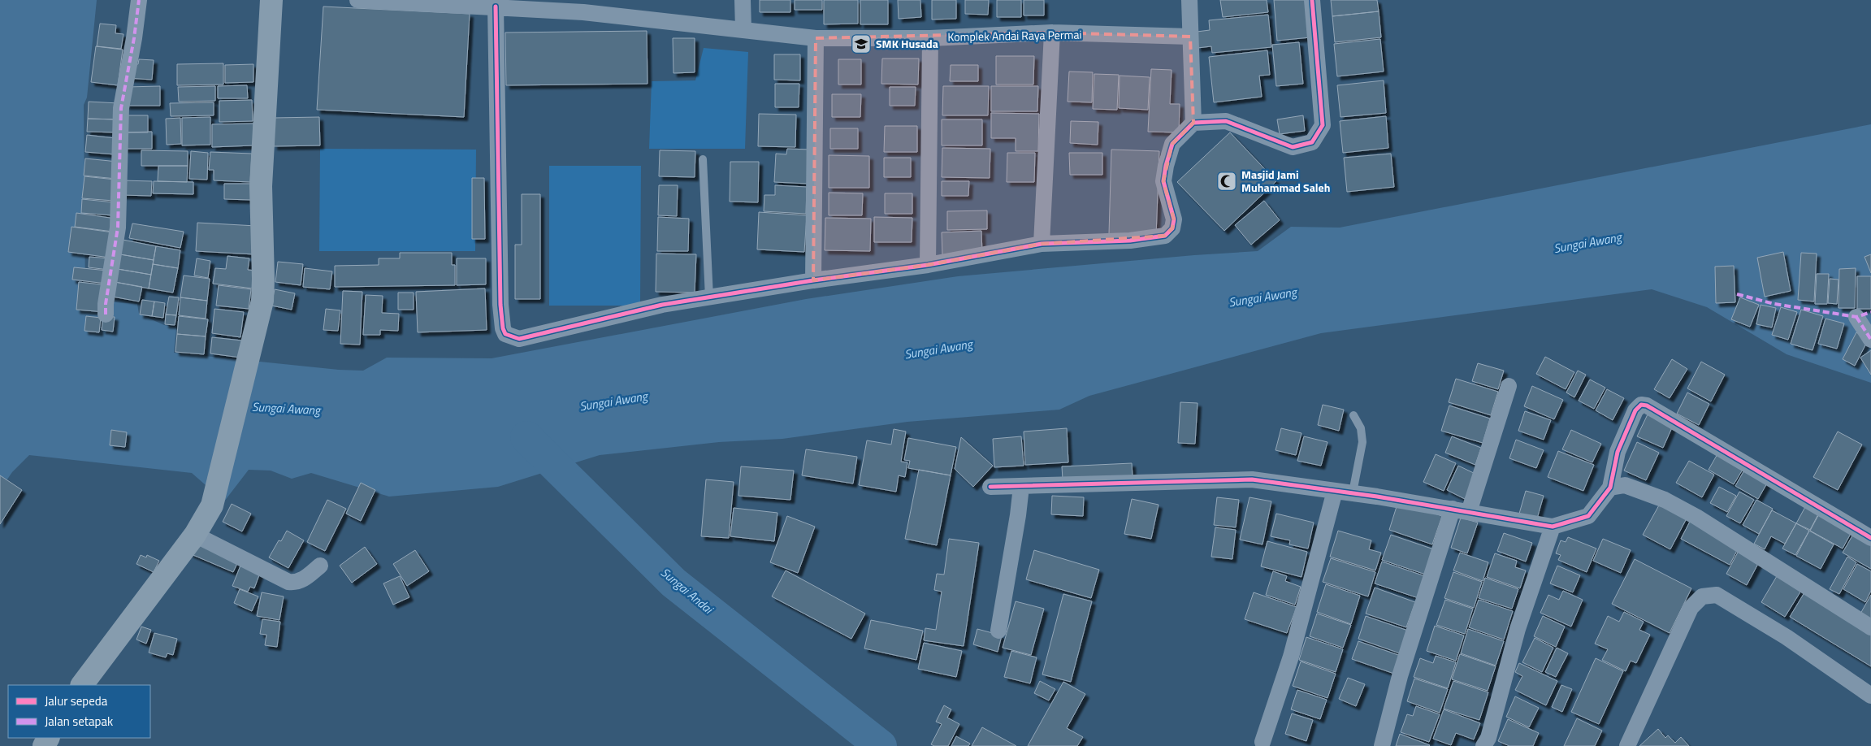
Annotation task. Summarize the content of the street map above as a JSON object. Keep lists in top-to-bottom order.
{
  "streets": {
    "street": ["Komplek Andai Raya Permai"]
  },
  "water": ["Sungai Awang", "Sungai Andai"],
  "places": {
    "school or university": ["SMK Husada"],
    "mosque": ["Masjid Jami Muhammad Saleh"]
  },
  "legend": ["Jalur sepeda", "Jalan setapak"]
}
